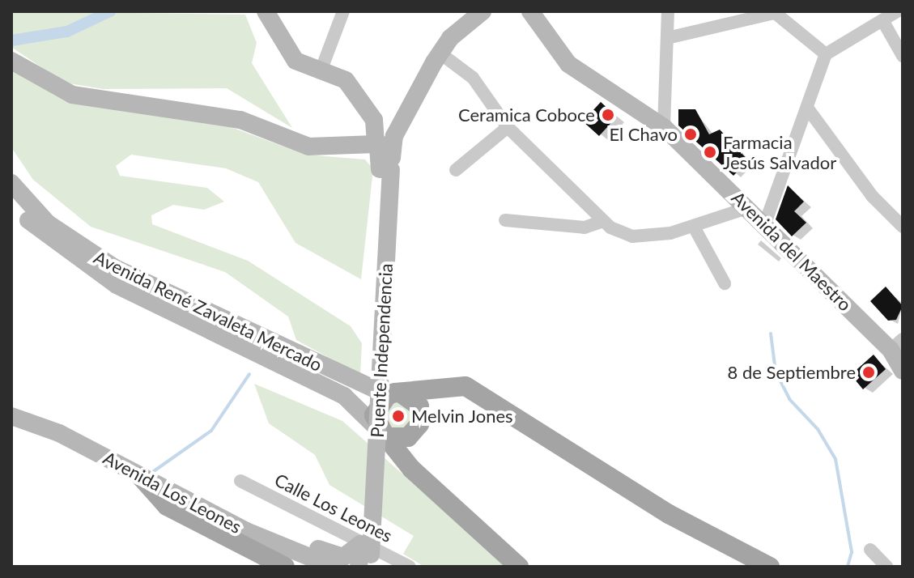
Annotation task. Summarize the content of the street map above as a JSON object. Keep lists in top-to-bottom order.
{
  "streets": {
    "main road": [
      "Avenida del Maestro",
      "Avenida René Zavaleta Mercado",
      "Puente Independencia",
      "Avenida Los Leones"
    ],
    "street": ["Calle Los Leones"]
  },
  "places": [
    "Ceramica Coboce",
    "El Chavo",
    "Farmacia Jesús Salvador",
    "8 de Septiembre",
    "Melvin Jones"
  ]
}
